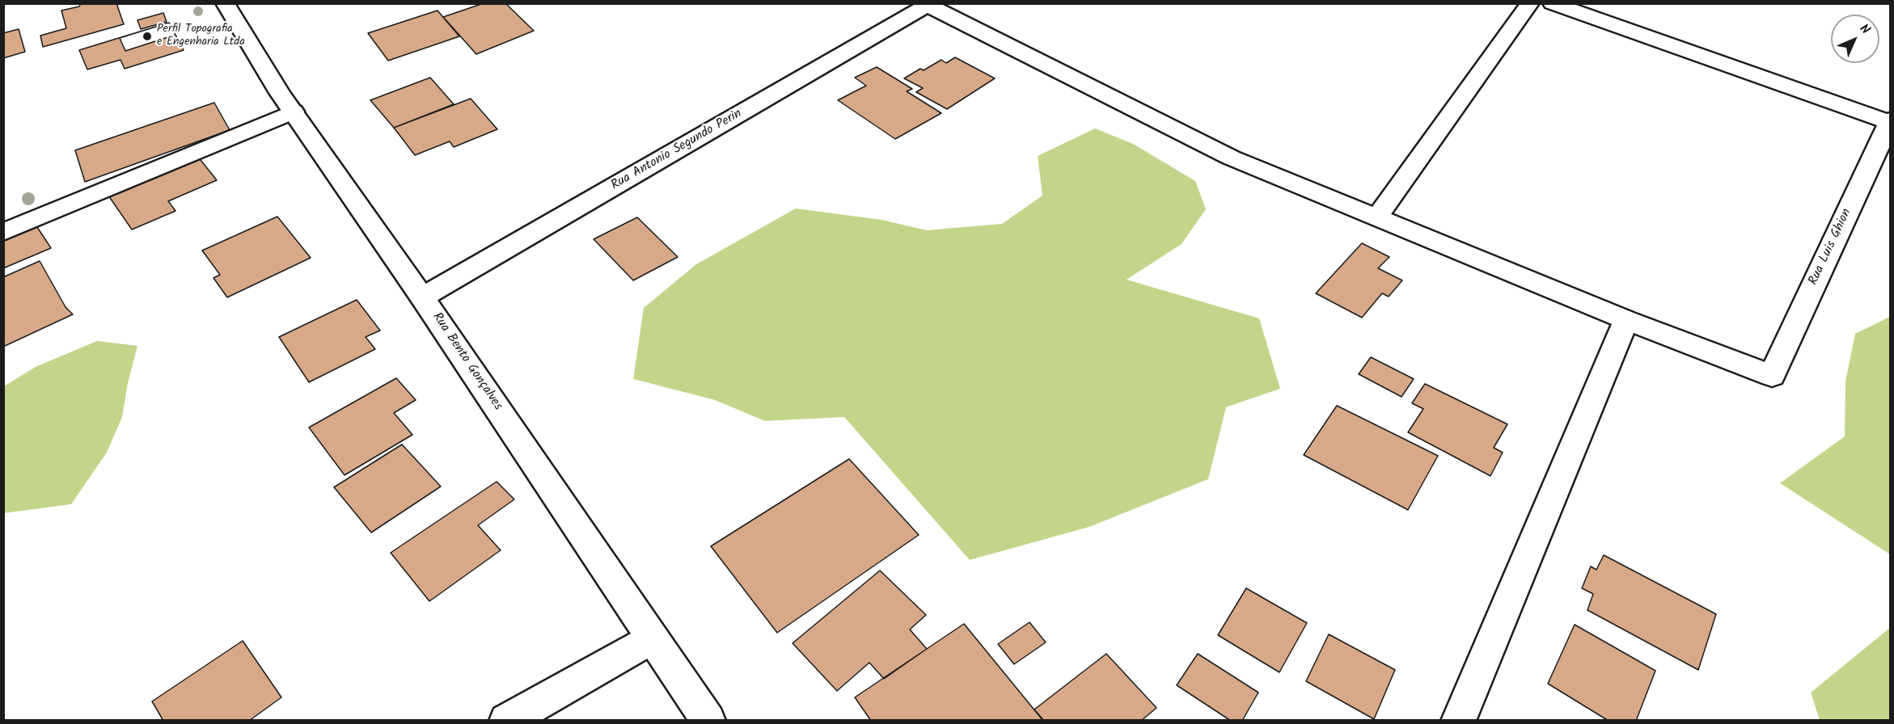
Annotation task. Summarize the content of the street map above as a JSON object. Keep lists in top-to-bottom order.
{
  "streets": {
    "street": ["Rua Antonio Segundo Perin", "Rua Luis Ghion", "Rua Bento Gonçalves"]
  },
  "crossings": [
    ["Rua Antonio Segundo Perin", "Rua Bento Gonçalves"]
  ],
  "places": ["Perfil Topografia e Engenharia Ltda"],
  "north": "top right"
}
